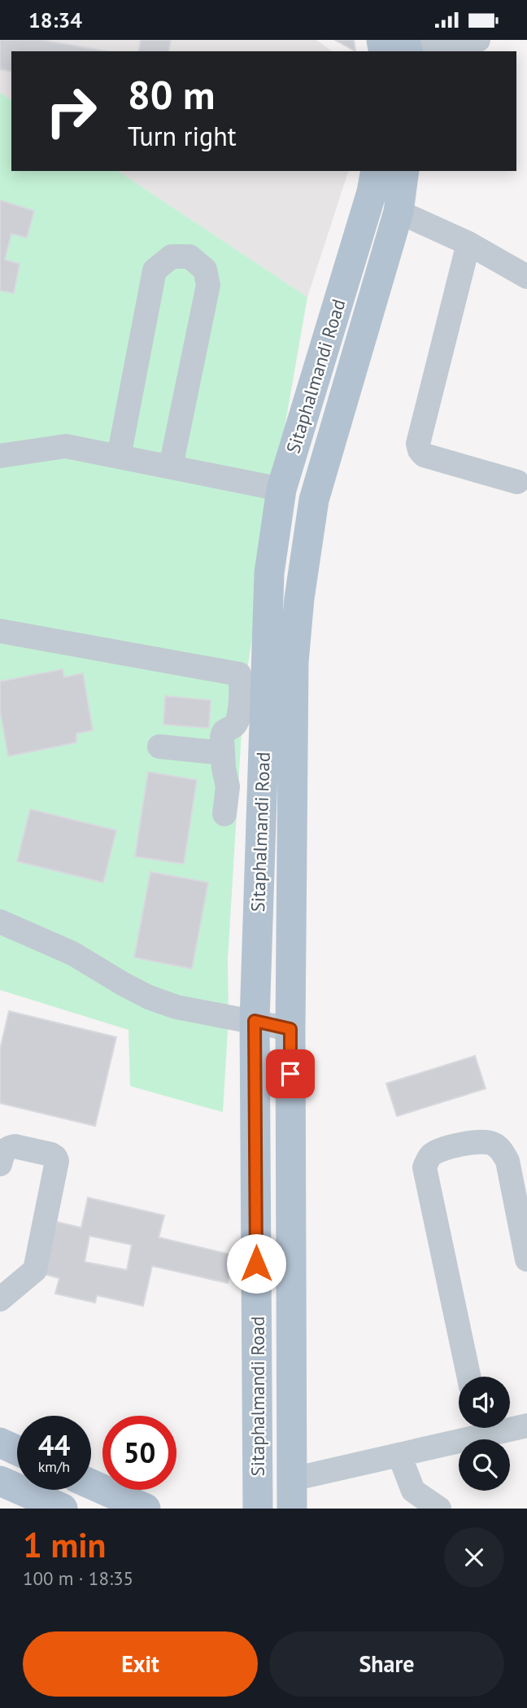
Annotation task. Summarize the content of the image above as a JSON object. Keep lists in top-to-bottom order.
{
  "streets": {
    "main road": ["Sitaphalmandi Road"]
  },
  "page": {
    "status": "18:34",
    "turn": ["80 m", "Turn right"],
    "speed": "44 km/h",
    "limit": "50",
    "heading": ["1 min", "100 m · 18:35"],
    "buttons": ["Exit", "Share"]
  }
}
